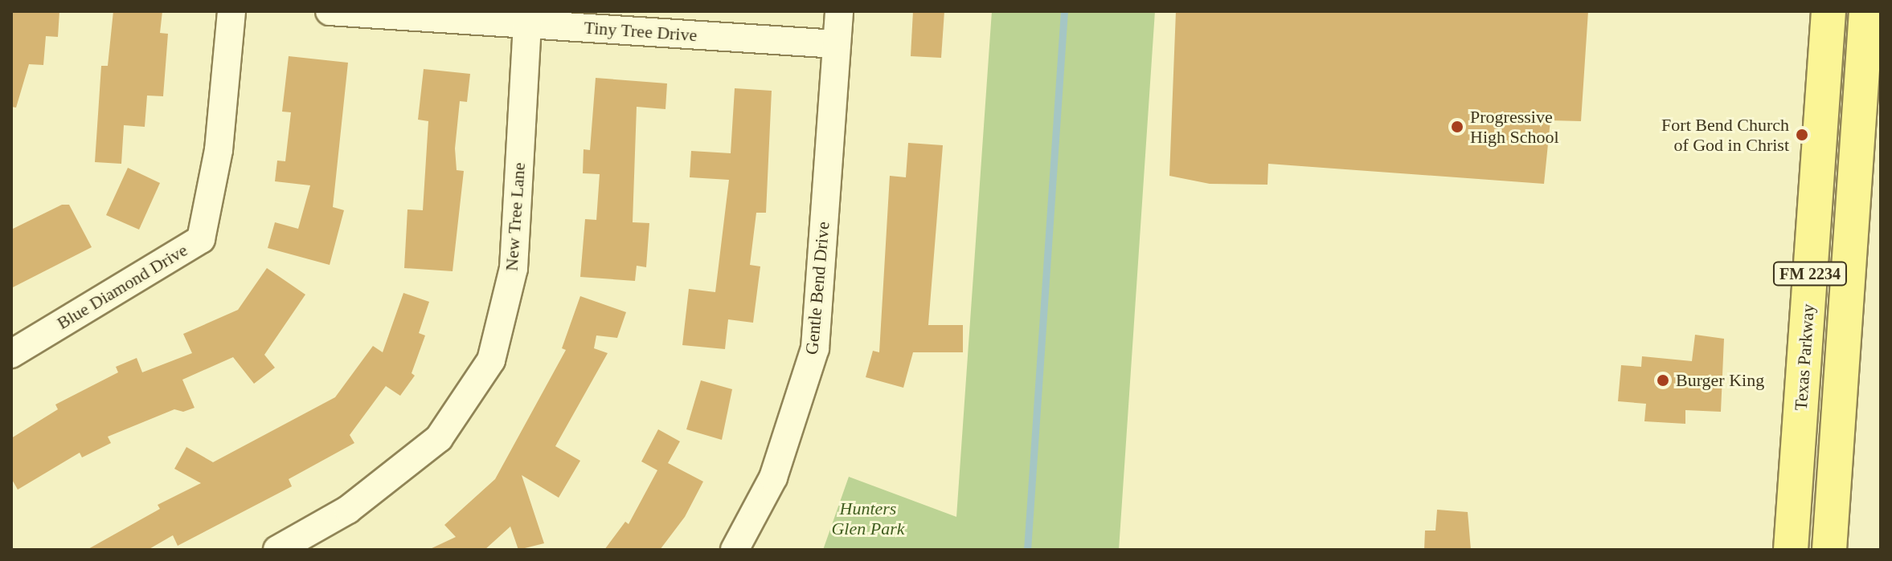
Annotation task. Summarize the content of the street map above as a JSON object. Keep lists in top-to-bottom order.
{
  "streets": {
    "main road": ["FM 2234", "Texas Parkway"],
    "street": [
      "Tiny Tree Drive",
      "New Tree Lane",
      "Blue Diamond Drive",
      "Gentle Bend Drive"
    ]
  },
  "crossings": [
    ["Tiny Tree Drive", "New Tree Lane"],
    ["Tiny Tree Drive", "Gentle Bend Drive"]
  ],
  "parks": ["Hunters Glen Park"],
  "places": ["Progressive High School", "Fort Bend Church of God in Christ", "Burger King"]
}
